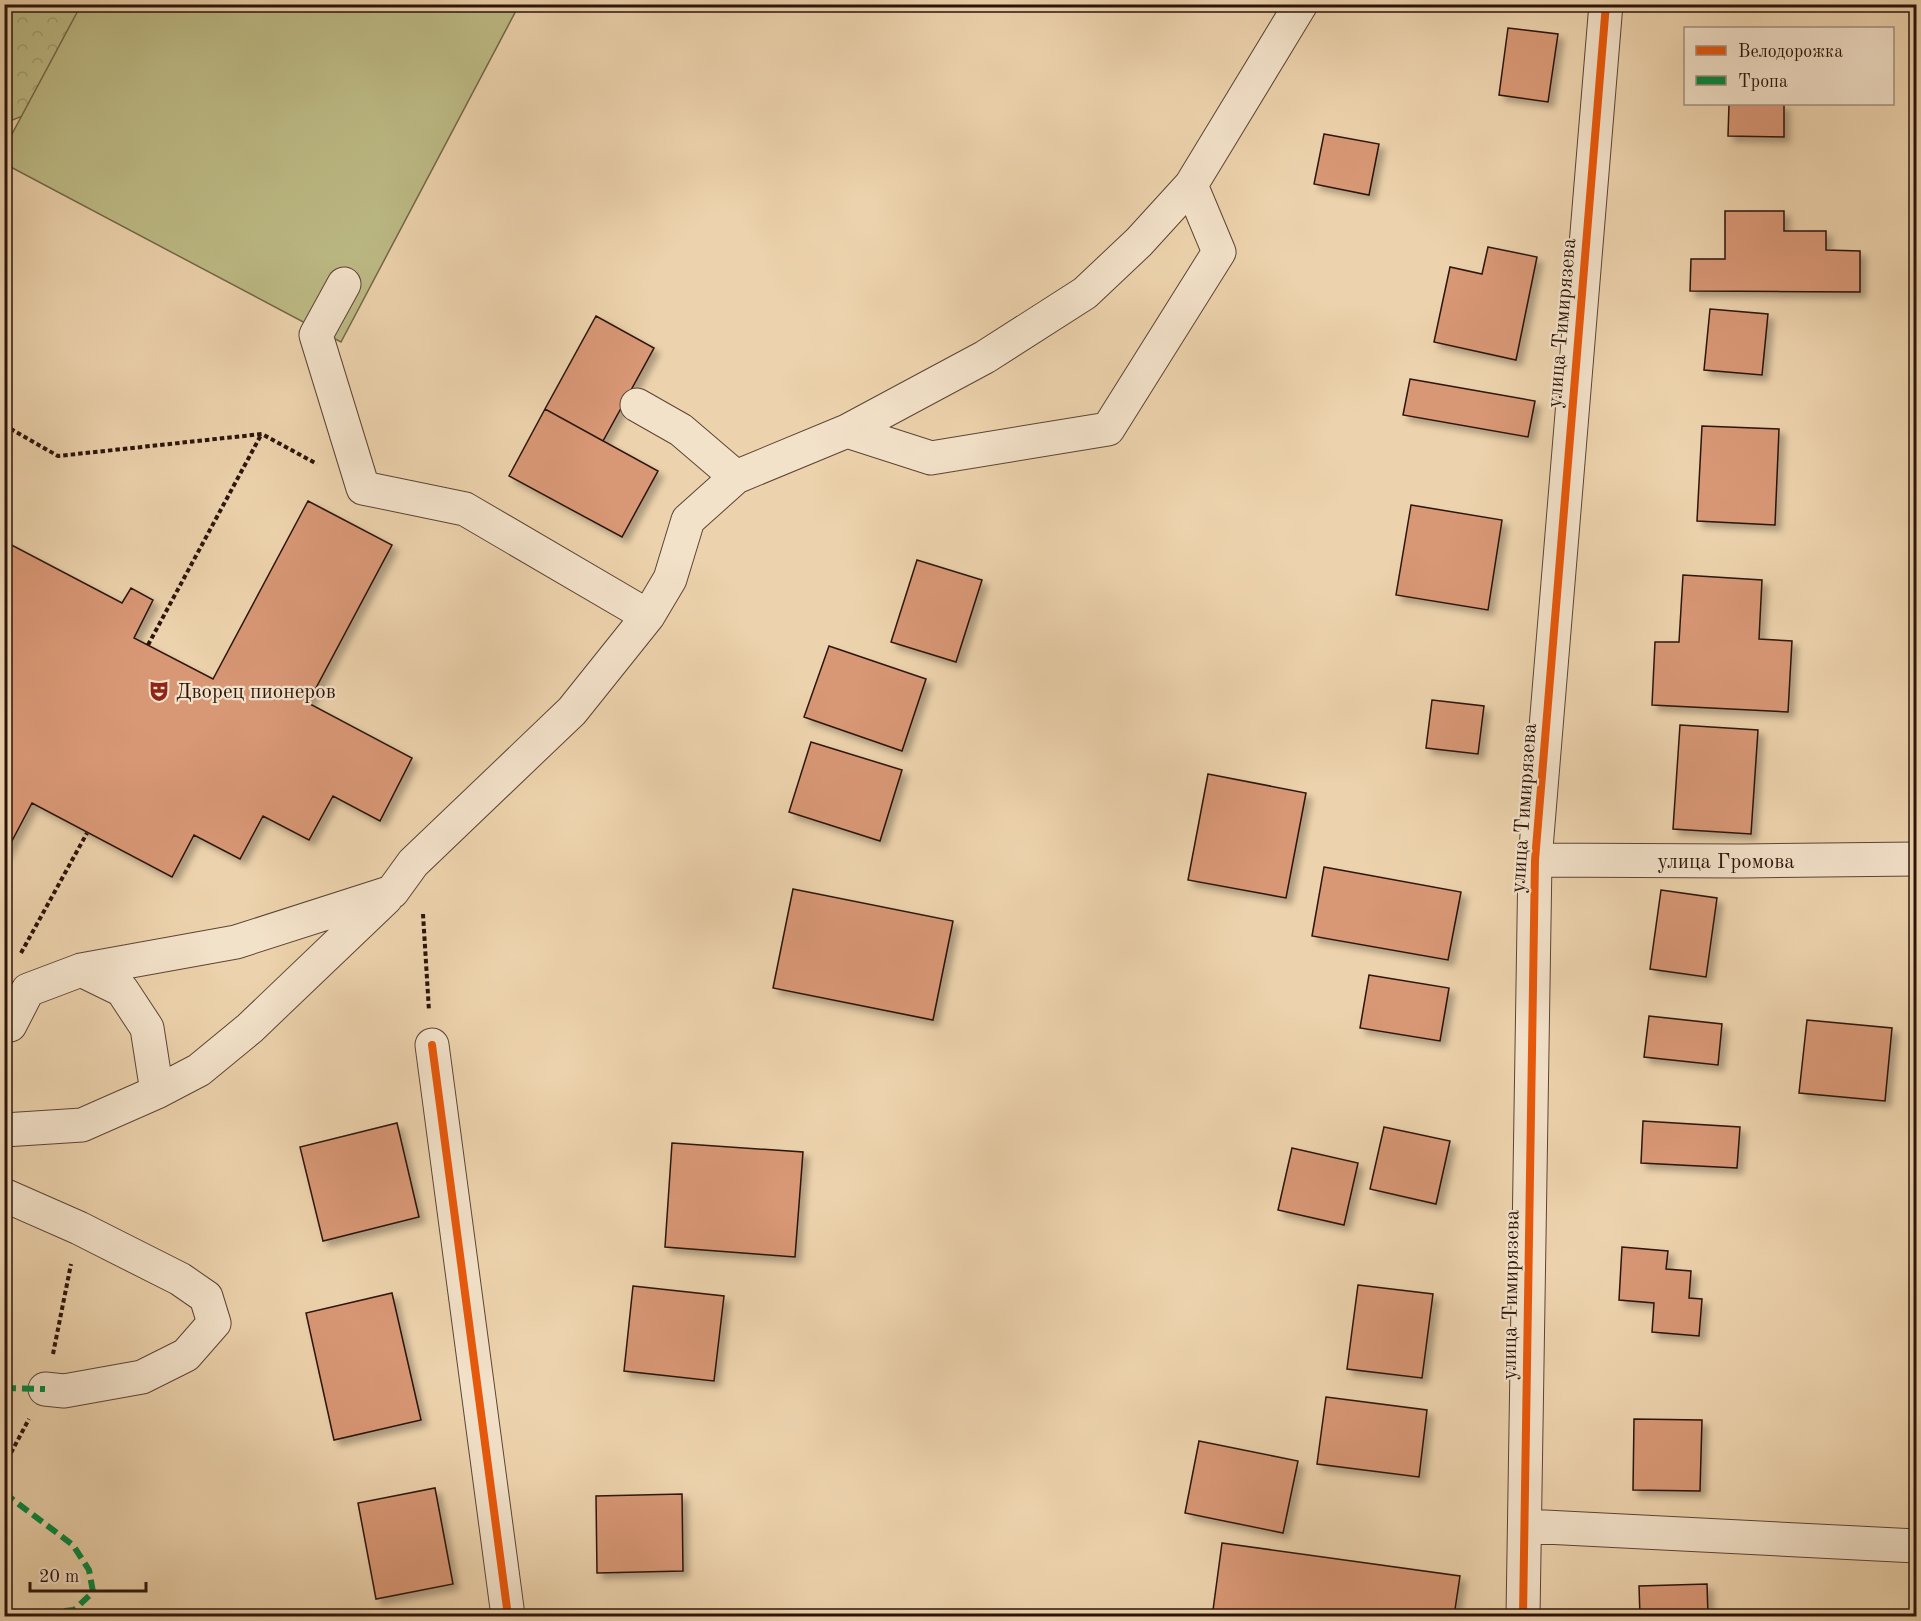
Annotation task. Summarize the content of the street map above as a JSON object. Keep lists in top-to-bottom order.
{
  "streets": {
    "street": ["улица Тимирязева", "улица Громова"]
  },
  "crossings": [
    ["улица Тимирязева", "улица Громова"]
  ],
  "places": {
    "theatre": ["Дворец пионеров"]
  },
  "legend": ["Велодорожка", "Тропа"],
  "scale_bar": "20 m"
}
